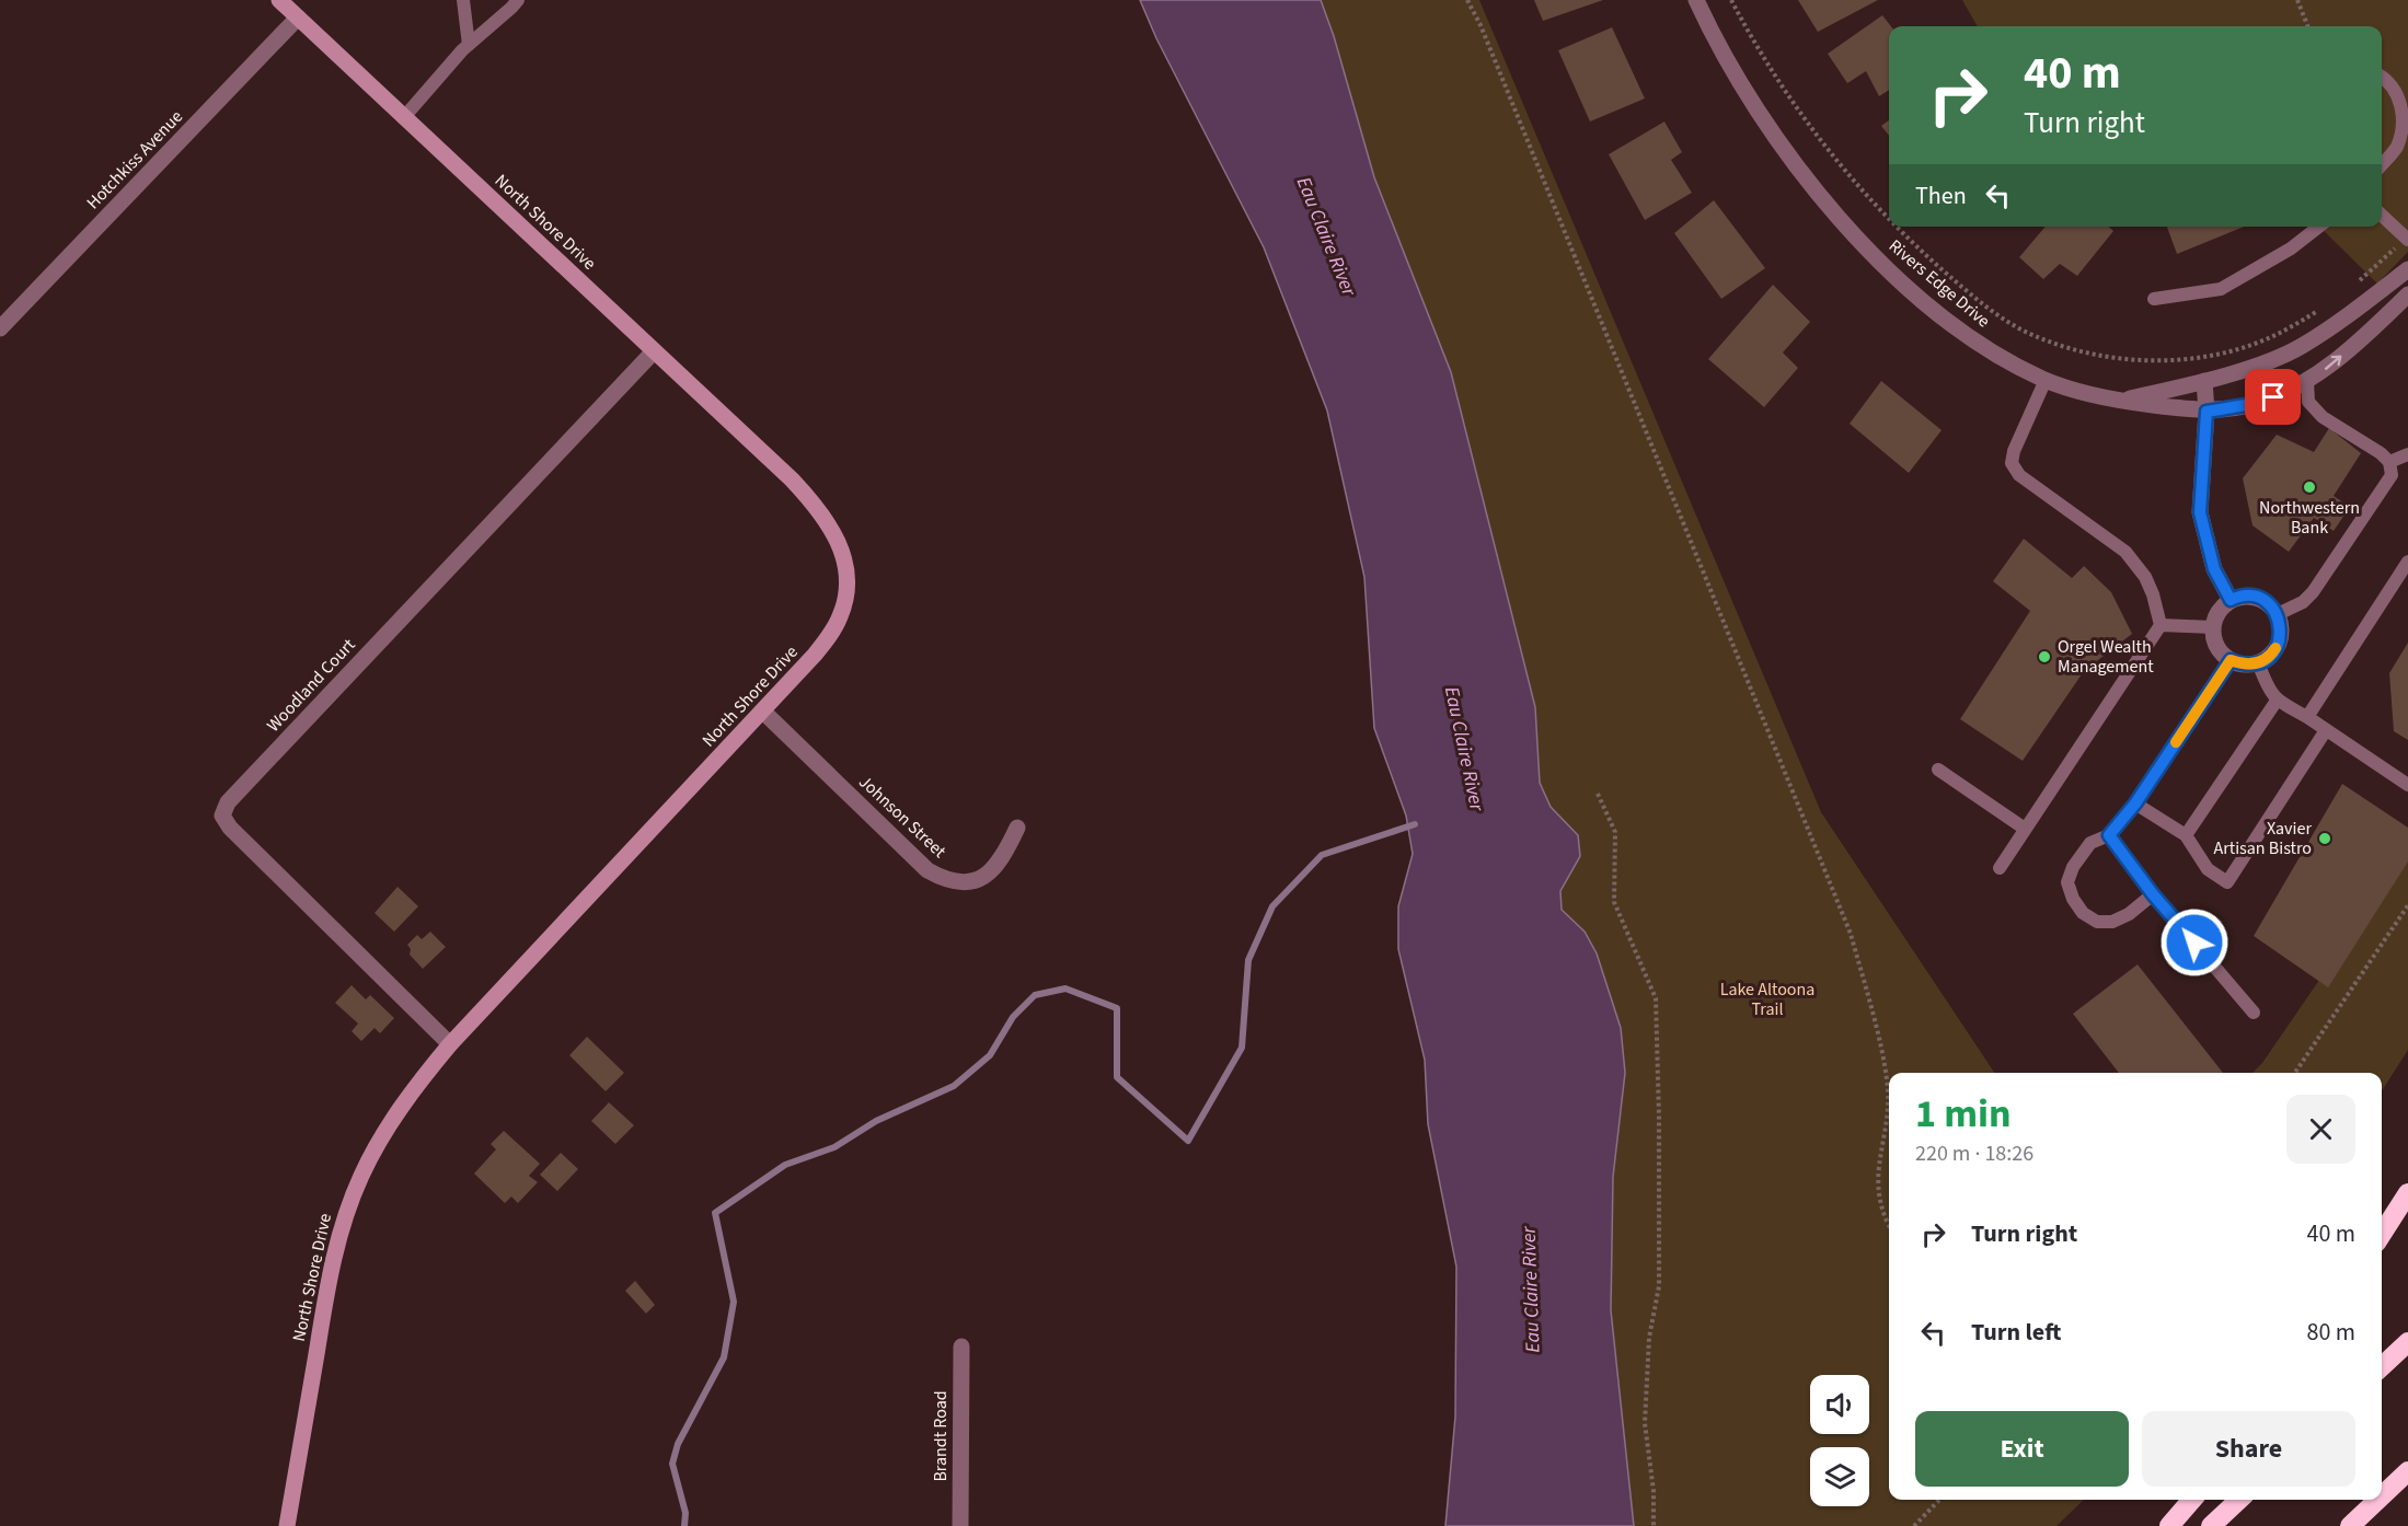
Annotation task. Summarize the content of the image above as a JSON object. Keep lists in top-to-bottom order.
{
  "streets": {
    "street": [
      "Hotchkiss Avenue",
      "North Shore Drive",
      "Rivers Edge Drive",
      "Woodland Court",
      "Johnson Street",
      "Brandt Road"
    ]
  },
  "crossings": [
    ["Hotchkiss Avenue", "North Shore Drive"],
    ["North Shore Drive", "Woodland Court"],
    ["North Shore Drive", "Johnson Street"]
  ],
  "water": ["Eau Claire River"],
  "parks": ["Lake Altoona Trail"],
  "places": ["Northwestern Bank", "Orgel Wealth Management", "Xavier Artisan Bistro"],
  "page": {
    "turn": ["40 m", "Turn right"],
    "then": "Then",
    "heading": ["1 min", "220 m · 18:26"],
    "list": [
      {
        "name": "Turn right",
        "value": "40 m"
      },
      {
        "name": "Turn left",
        "value": "80 m"
      }
    ],
    "buttons": ["Exit", "Share"]
  }
}
